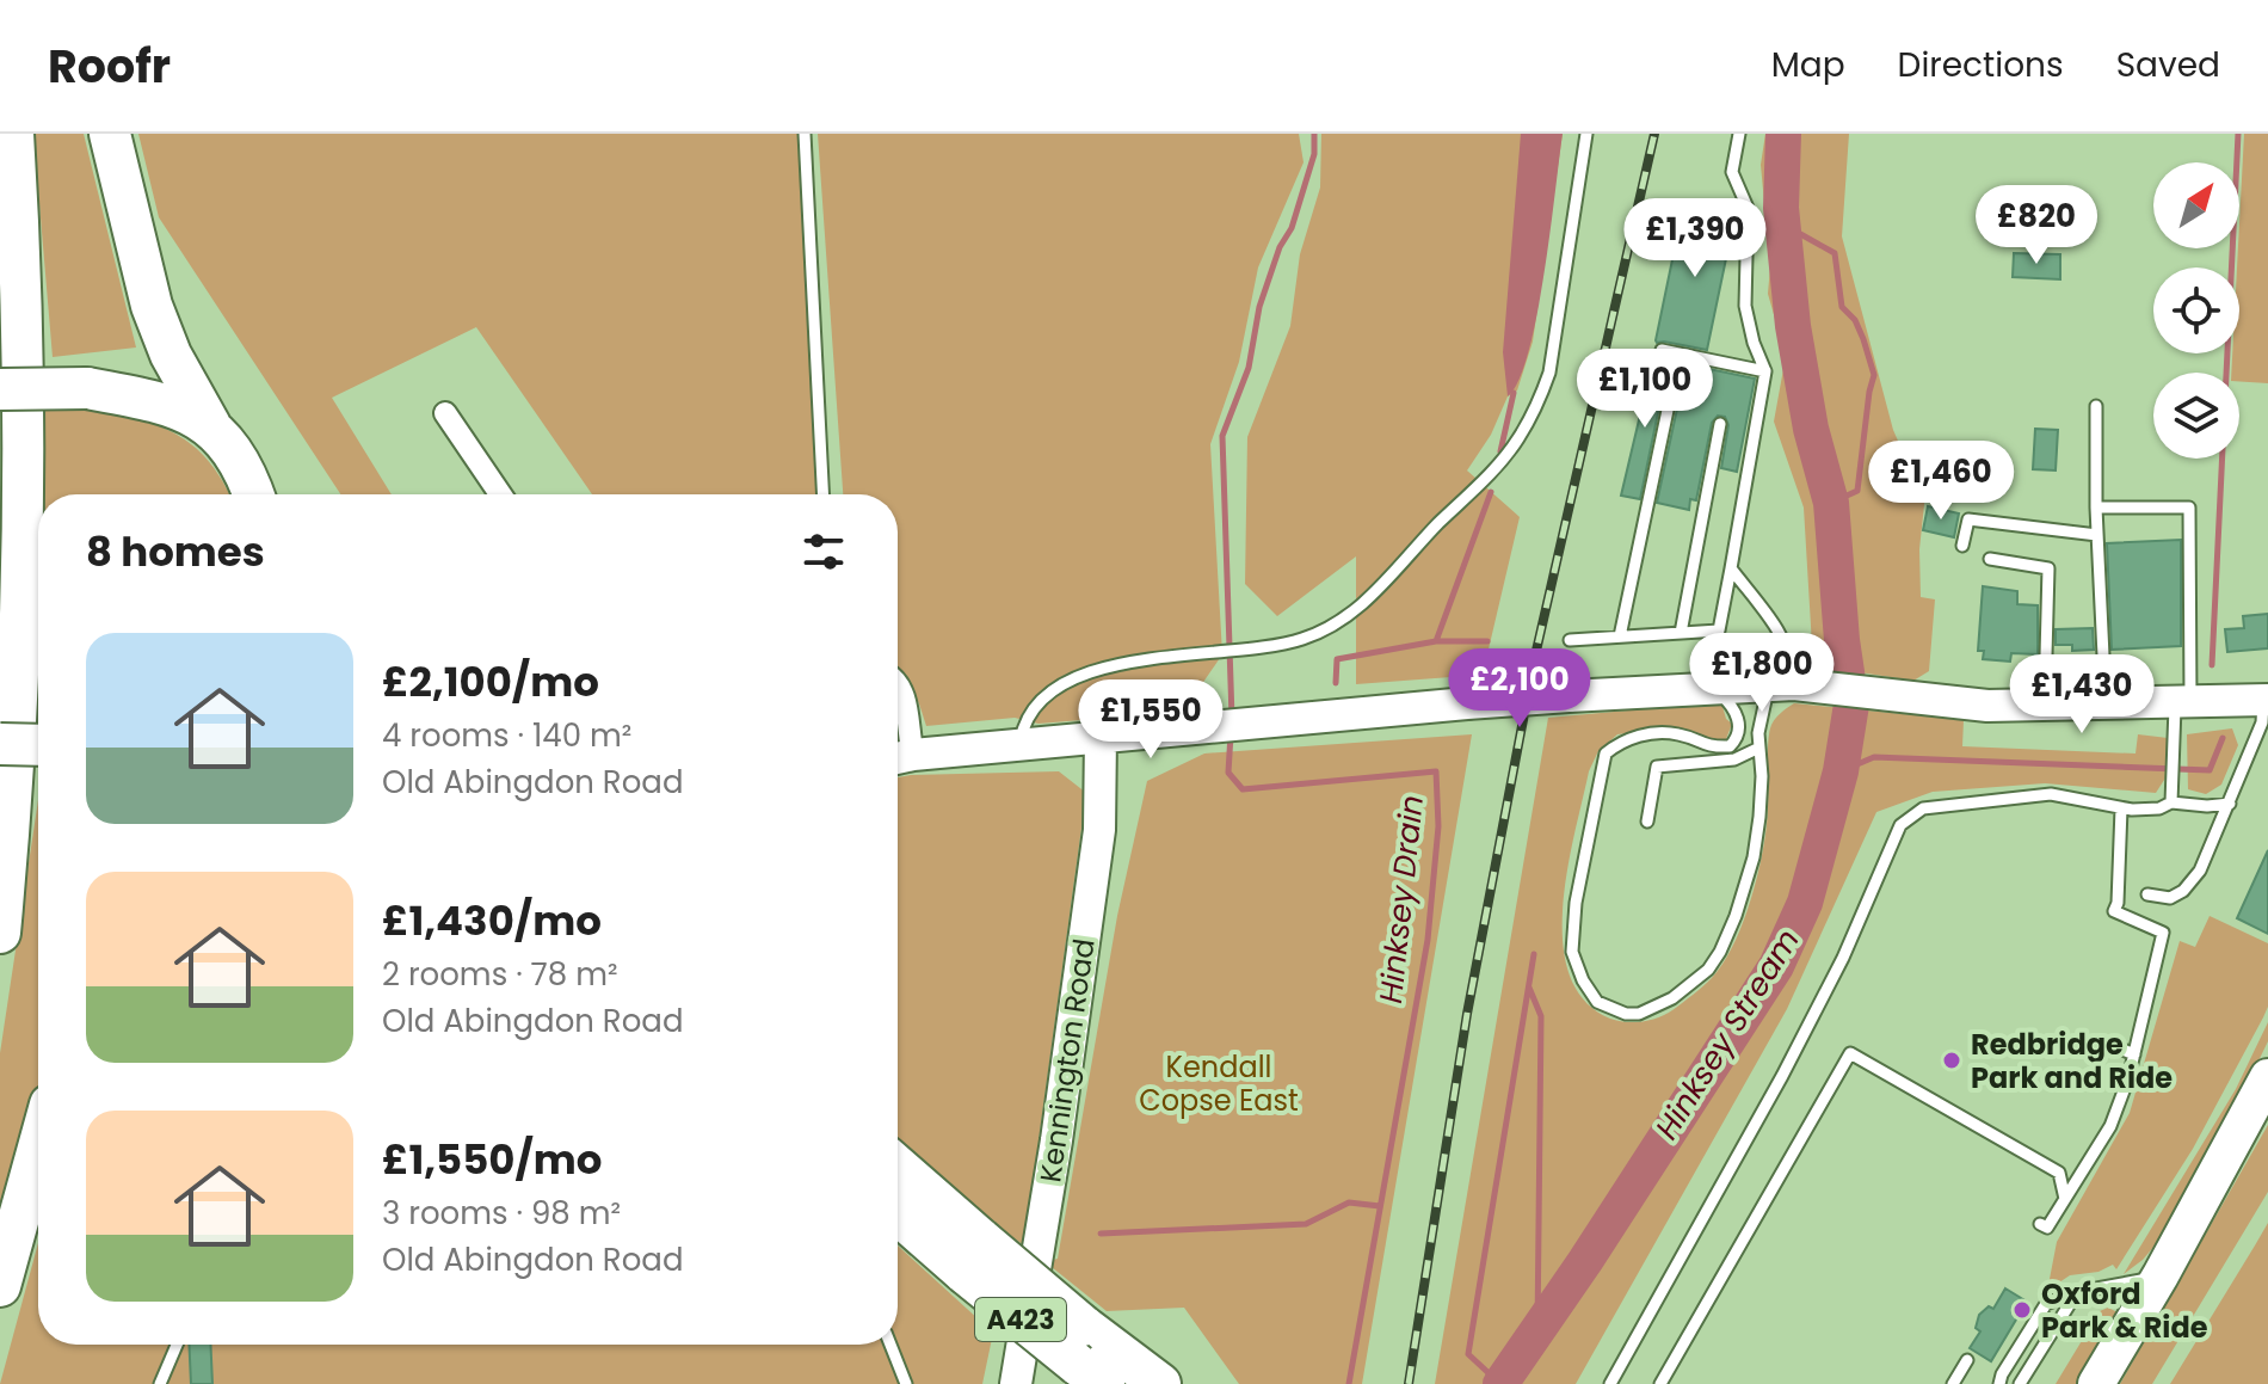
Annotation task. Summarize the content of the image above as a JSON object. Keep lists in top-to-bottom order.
{
  "streets": {
    "highway": ["A423"],
    "street": ["Kennington Road"]
  },
  "water": ["Hinksey Drain", "Hinksey Stream"],
  "parks": ["Kendall Copse East"],
  "places": ["Redbridge Park and Ride", "Oxford Park & Ride"],
  "north": "top right",
  "page": {
    "header": "Roofr",
    "nav": ["Map", "Directions", "Saved"],
    "price": [
      "£820",
      "£1,390",
      "£1,100",
      "£1,460",
      "£1,800",
      "£2,100",
      "£1,430",
      "£1,550"
    ],
    "heading": "8 homes",
    "list": [
      {
        "name": "£2,100/mo",
        "note": "4 rooms · 140 m² · Old Abingdon Road"
      },
      {
        "name": "£1,430/mo",
        "note": "2 rooms · 78 m² · Old Abingdon Road"
      },
      {
        "name": "£1,550/mo",
        "note": "3 rooms · 98 m² · Old Abingdon Road"
      }
    ]
  }
}
